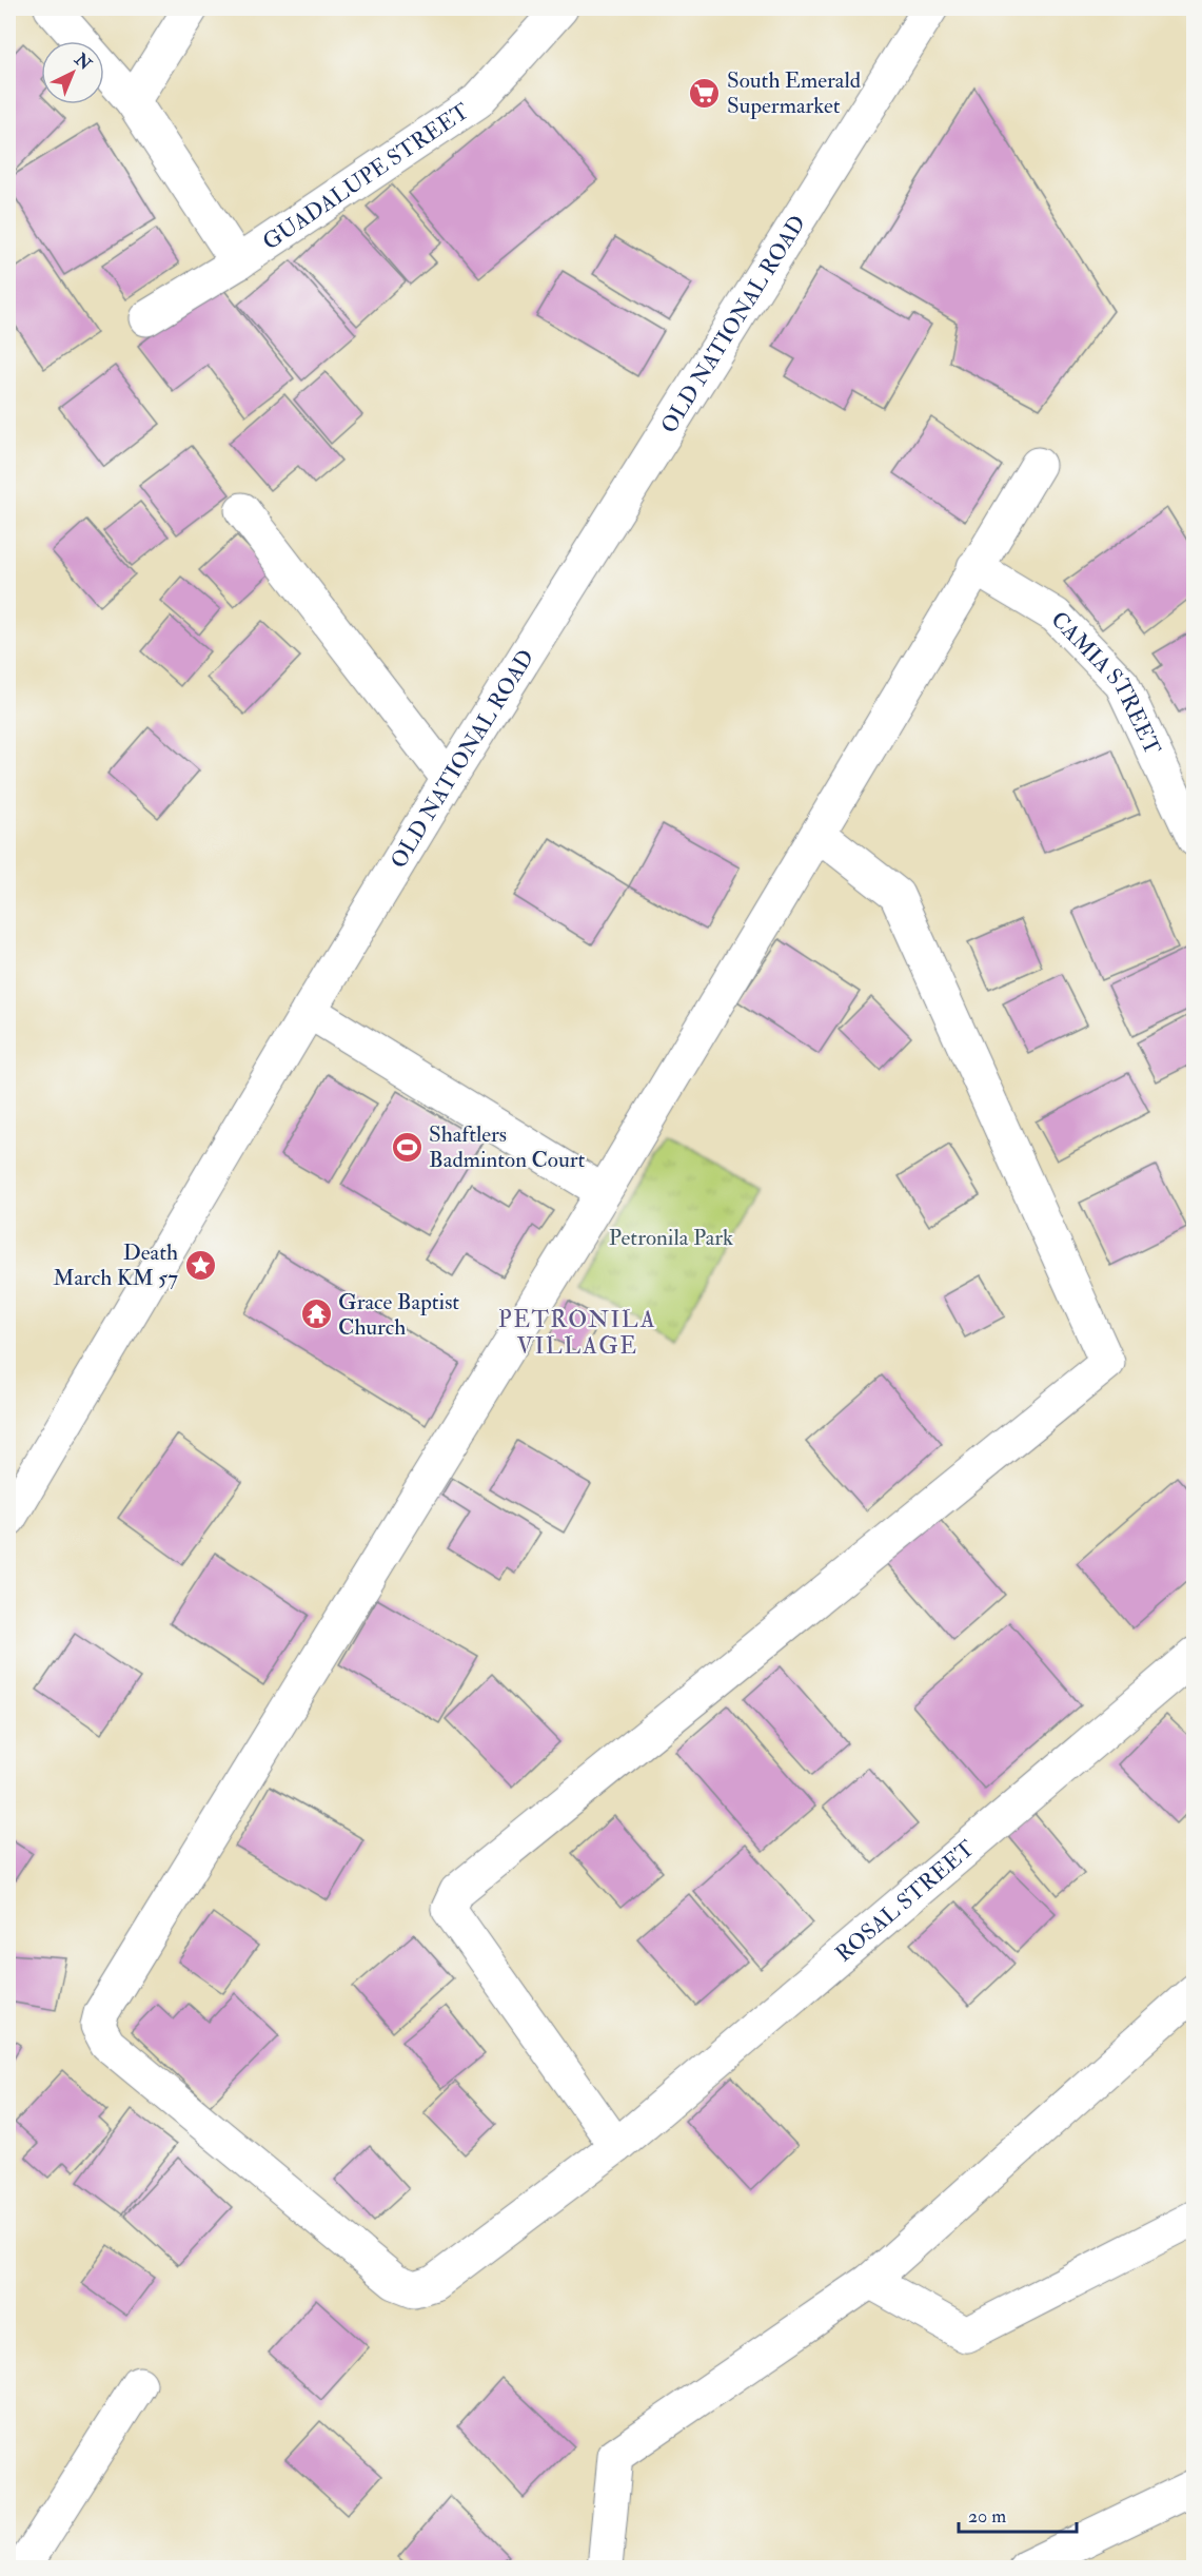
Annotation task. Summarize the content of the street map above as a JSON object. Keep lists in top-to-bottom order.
{
  "streets": {
    "street": [
      "GUADALUPE STREET",
      "OLD NATIONAL ROAD",
      "CAMIA STREET",
      "ROSAL STREET"
    ]
  },
  "districts": ["PETRONILA VILLAGE"],
  "parks": ["Petronila Park"],
  "places": {
    "supermarket": ["South Emerald Supermarket"],
    "sports": ["Shaftlers Badminton Court"],
    "place": ["Death March KM 57"],
    "temple": ["Grace Baptist Church"]
  },
  "scale_bar": "20 m",
  "north": "top right"
}
